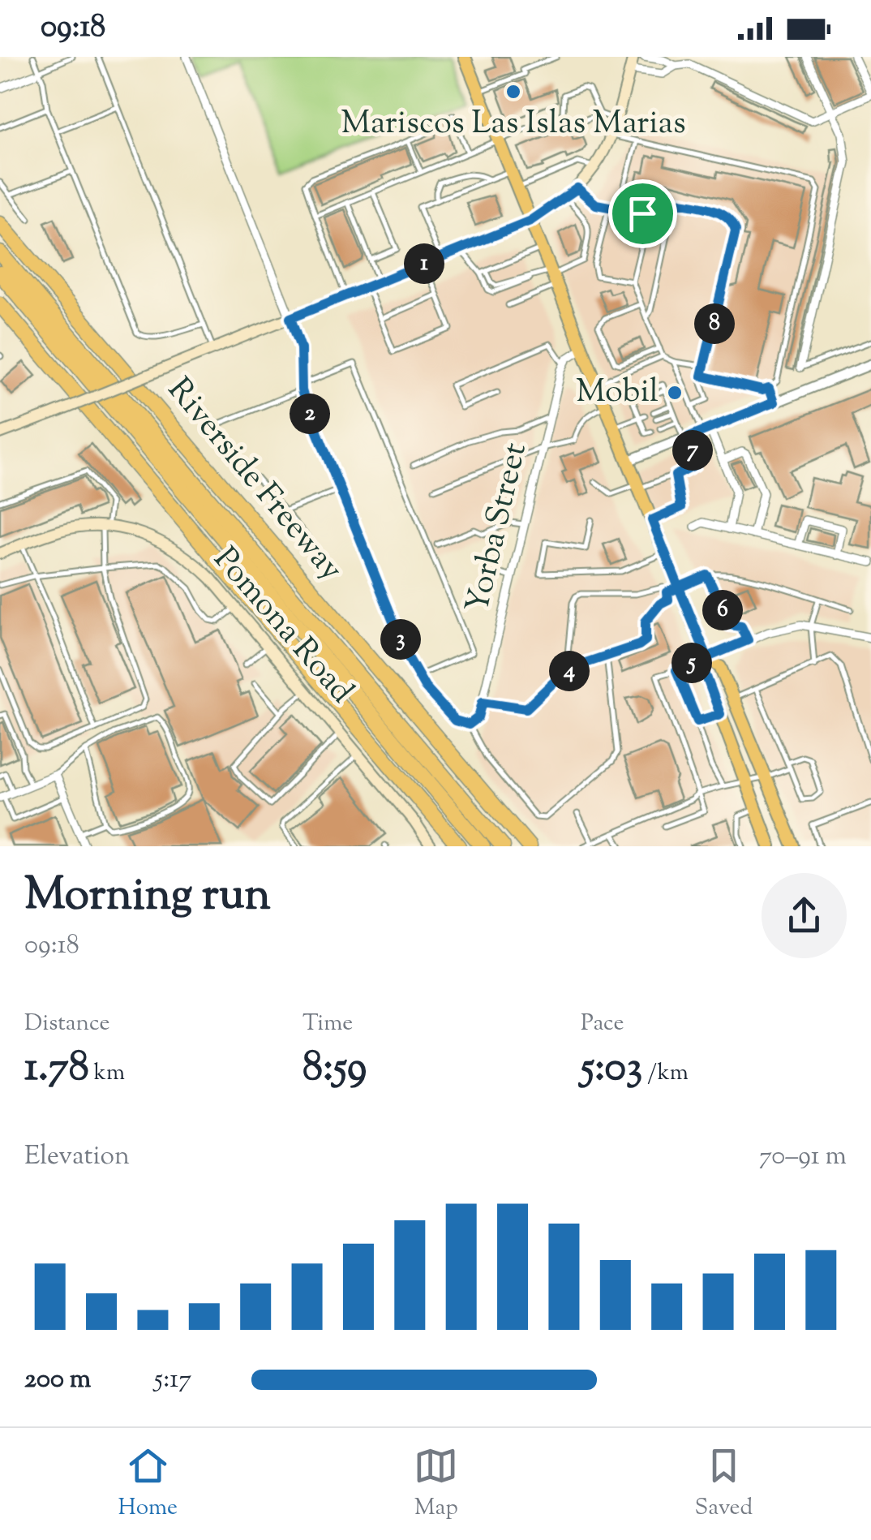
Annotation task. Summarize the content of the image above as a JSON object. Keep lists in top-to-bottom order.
{
  "streets": {
    "highway": ["Riverside Freeway"],
    "main road": ["Pomona Road"],
    "street": ["Yorba Street"]
  },
  "places": ["Mariscos Las Islas Marias", "Mobil"],
  "page": {
    "status": "09:18",
    "pins": [
      "1",
      "8",
      "2",
      "7",
      "6",
      "3",
      "5",
      "4"
    ],
    "heading": ["Morning run", "09:18"],
    "stats": [
      ["Distance", "1.78 km"],
      ["Time", "8:59"],
      ["Pace", "5:03 /km"]
    ],
    "chart": ["Elevation", "70–91 m"],
    "list": [
      {
        "name": "200 m",
        "note": "5:17"
      }
    ],
    "tabs": ["Home", "Map", "Saved"]
  }
}
